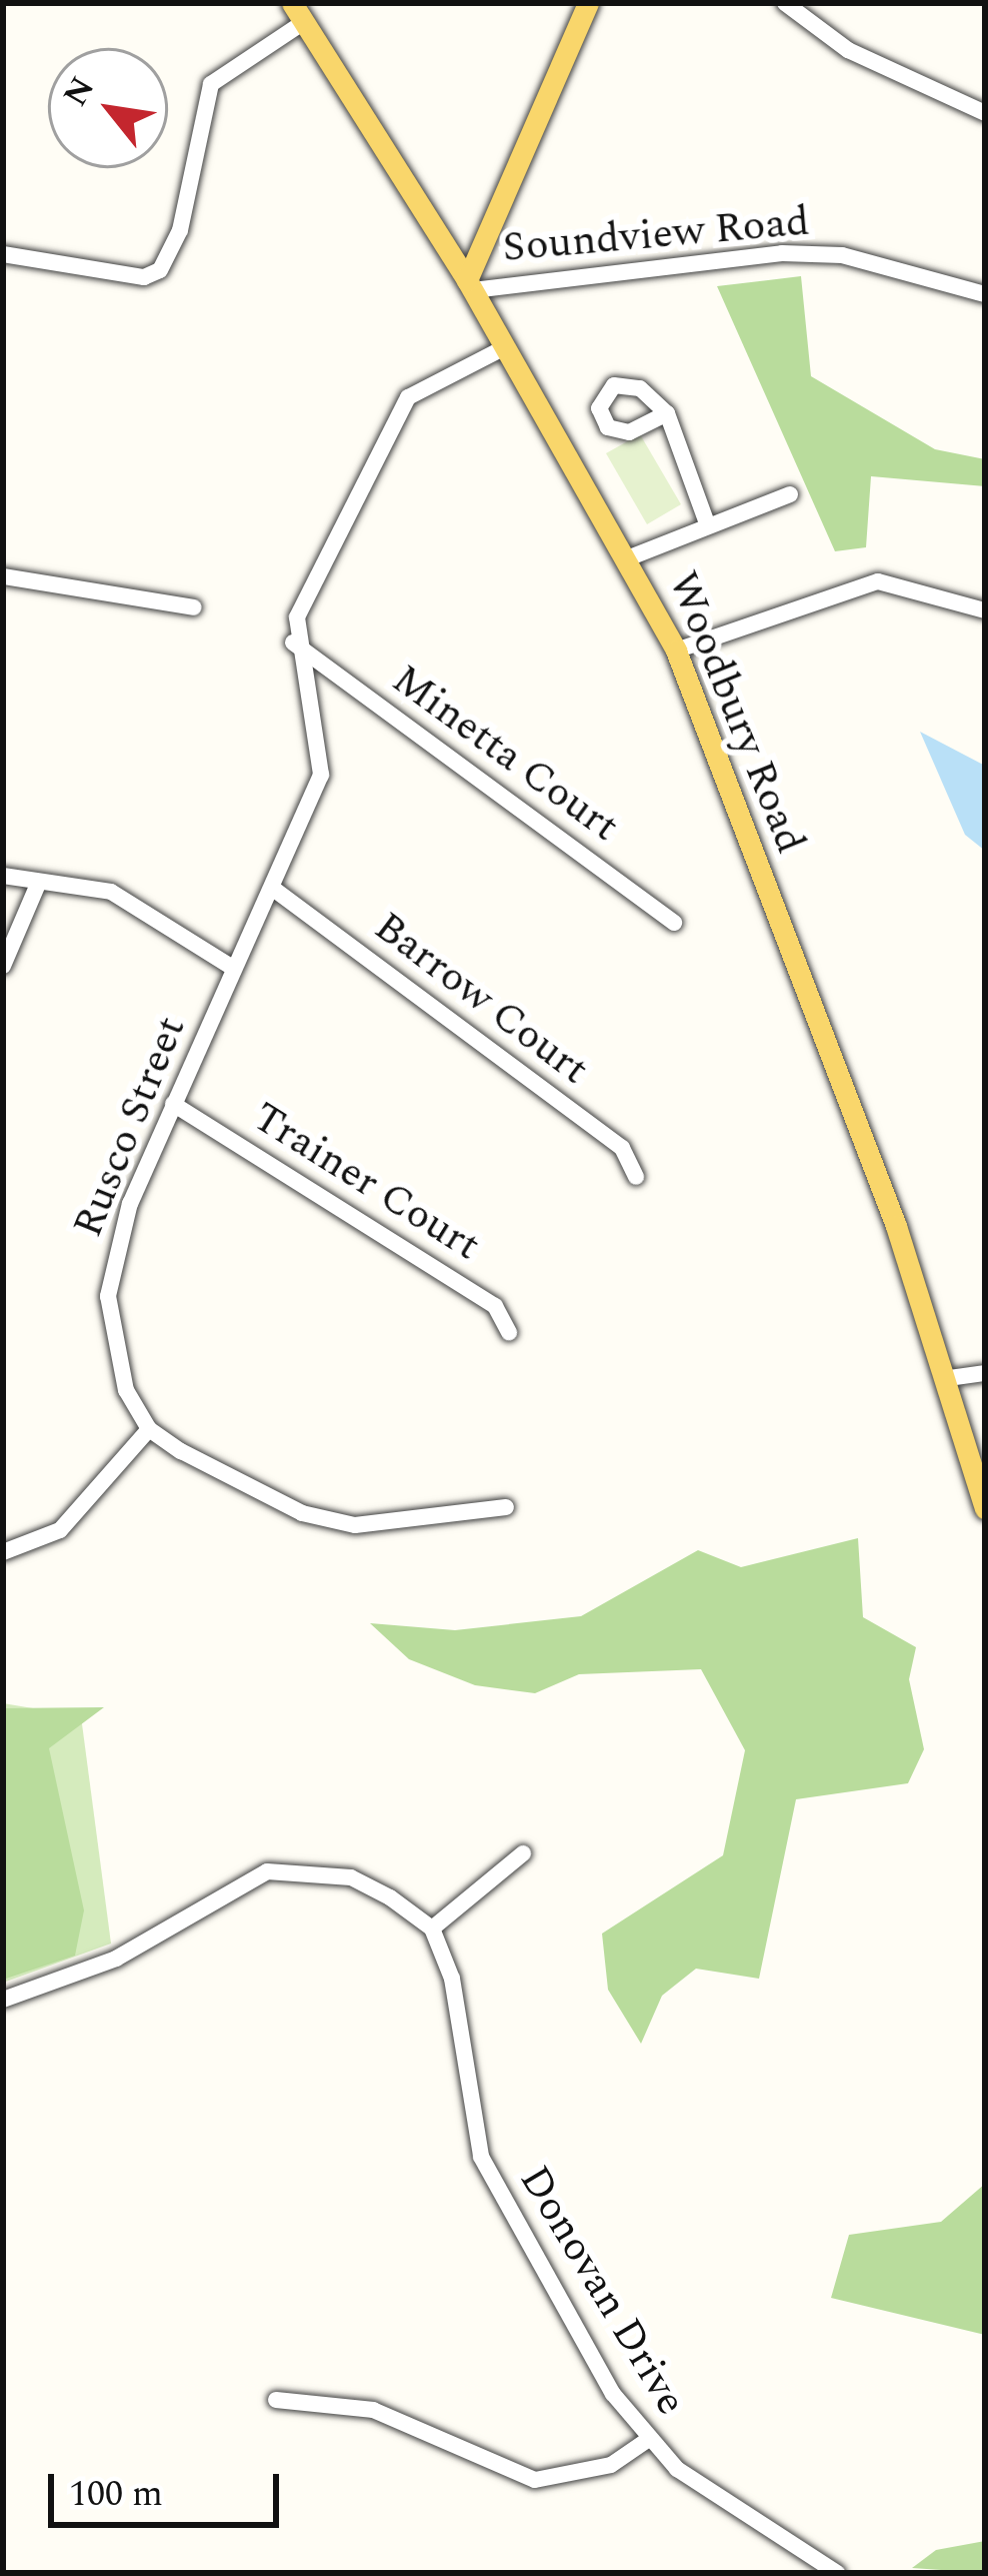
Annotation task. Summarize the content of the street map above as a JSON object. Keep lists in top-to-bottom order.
{
  "streets": {
    "main road": ["Woodbury Road"],
    "street": [
      "Soundview Road",
      "Minetta Court",
      "Barrow Court",
      "Rusco Street",
      "Trainer Court",
      "Donovan Drive"
    ]
  },
  "crossings": [
    ["Soundview Road", "Woodbury Road"],
    ["Minetta Court", "Rusco Street"],
    ["Barrow Court", "Rusco Street"],
    ["Rusco Street", "Trainer Court"]
  ],
  "scale_bar": "100 m",
  "north": "top left"
}
